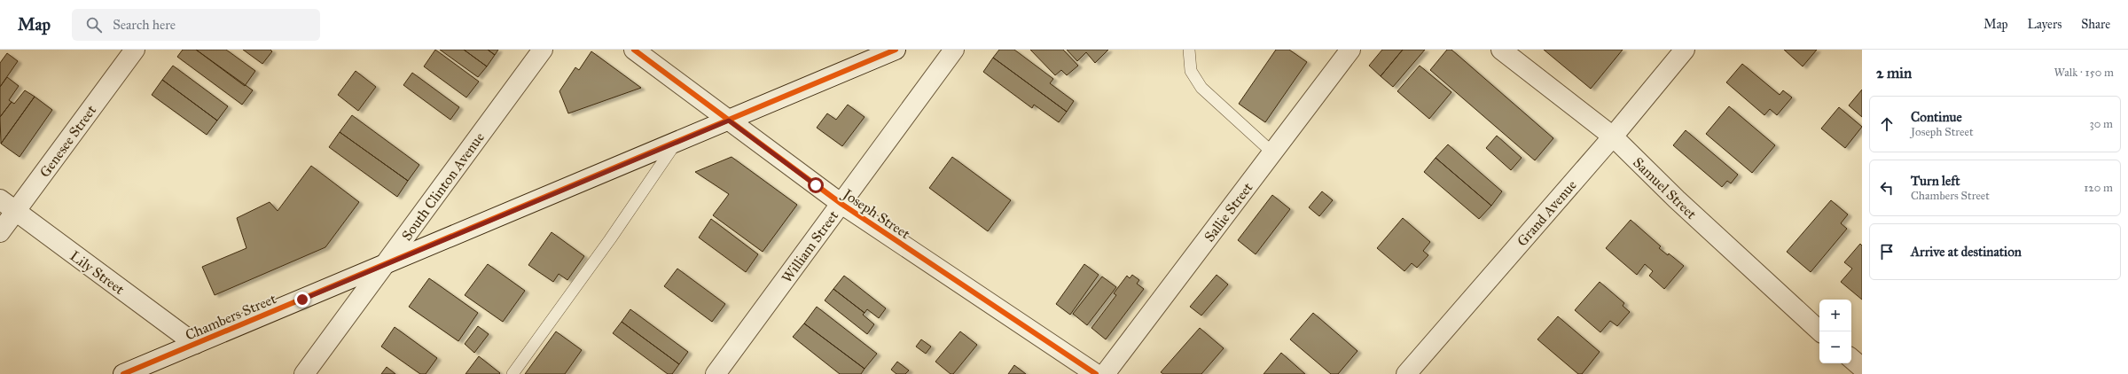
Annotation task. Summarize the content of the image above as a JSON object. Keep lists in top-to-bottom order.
{
  "streets": {
    "street": [
      "Genesee Street",
      "South Clinton Avenue",
      "Samuel Street",
      "Sallie Street",
      "Grand Avenue",
      "Joseph Street",
      "William Street",
      "Lily Street",
      "Chambers Street"
    ]
  },
  "crossings": [
    ["Genesee Street", "Lily Street"],
    ["South Clinton Avenue", "Chambers Street"],
    ["Samuel Street", "Grand Avenue"],
    ["Joseph Street", "William Street"],
    ["Joseph Street", "Chambers Street"],
    ["Lily Street", "Chambers Street"]
  ],
  "page": {
    "header": "Map",
    "search": "Search here",
    "nav": ["Map", "Layers", "Share"],
    "heading": ["2 min", "Walk · 150 m"],
    "list": [
      ["Continue", "Joseph Street", "30 m"],
      ["Turn left", "Chambers Street", "120 m"],
      "Arrive at destination"
    ],
    "map_buttons": ["+", "−"]
  }
}
